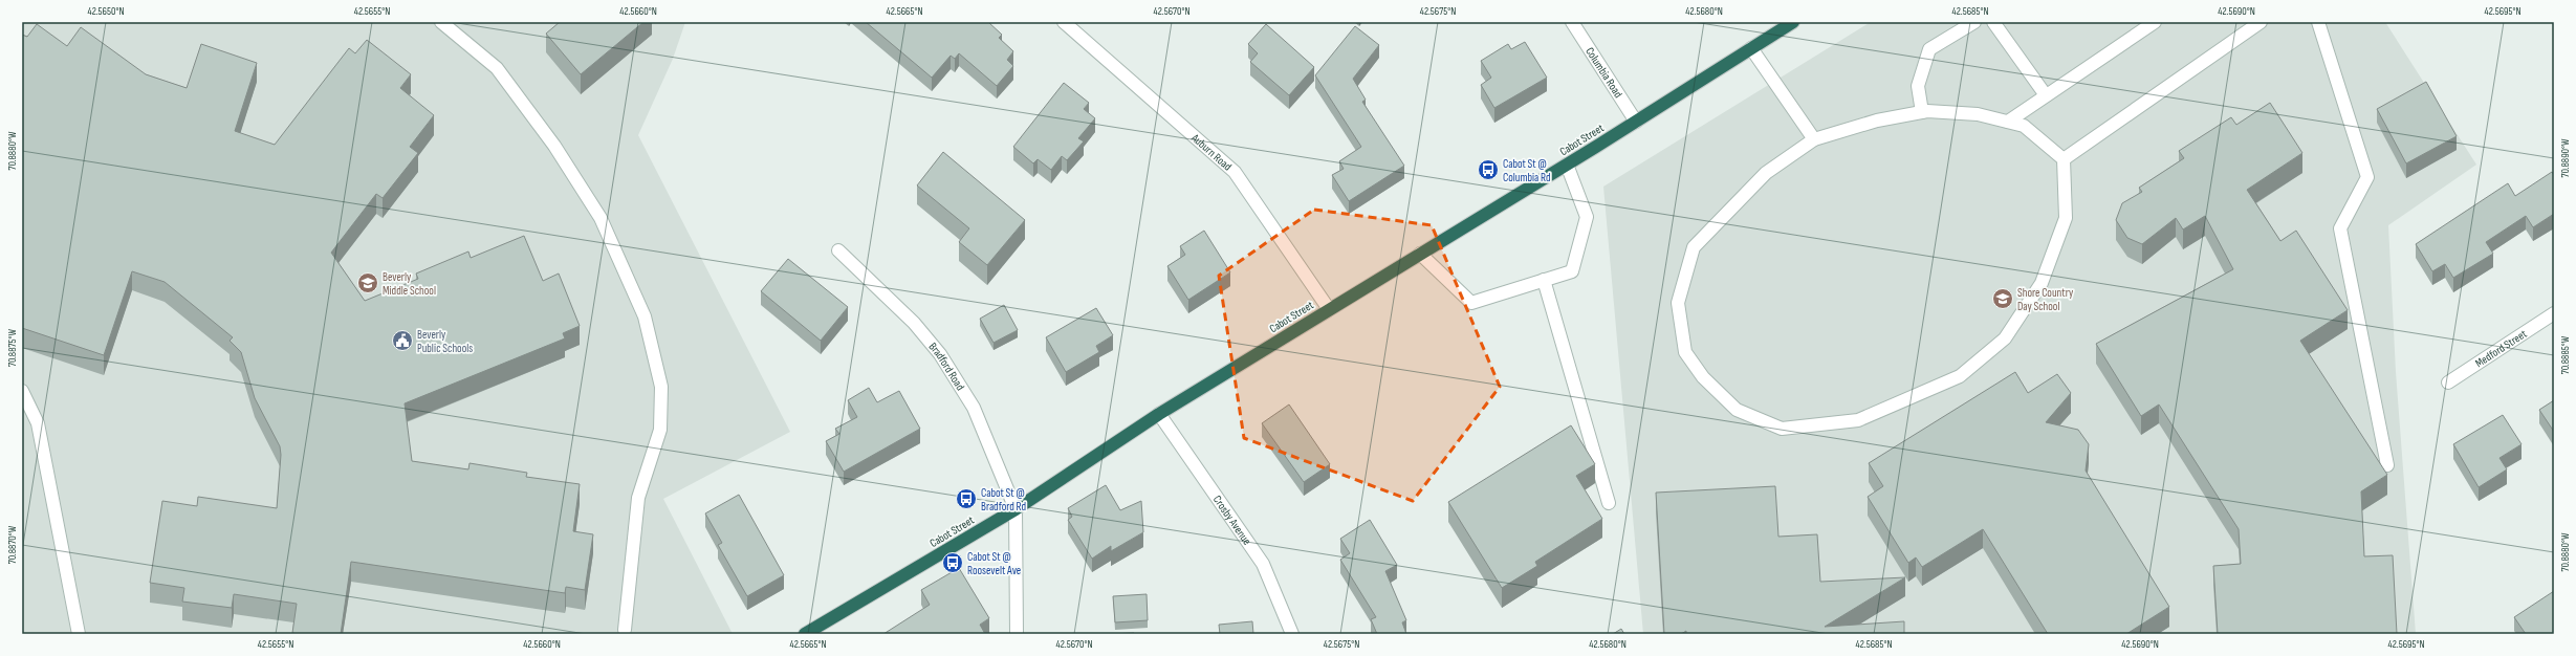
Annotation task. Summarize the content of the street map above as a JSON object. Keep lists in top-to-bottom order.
{
  "streets": {
    "highway": ["Cabot Street"],
    "street": [
      "Columbia Road",
      "Auburn Road",
      "Medford Street",
      "Bradford Road",
      "Crosby Avenue"
    ]
  },
  "crossings": [
    ["Columbia Road", "Cabot Street"],
    ["Cabot Street", "Auburn Road"],
    ["Cabot Street", "Bradford Road"],
    ["Cabot Street", "Crosby Avenue"]
  ],
  "places": {
    "bus stop": ["Cabot St @ Columbia Rd", "Cabot St @ Bradford Rd", "Cabot St @ Roosevelt Ave"],
    "school or university": ["Beverly Middle School", "Shore Country Day School"],
    "public building": ["Beverly Public Schools"]
  },
  "coordinates": [
    "42.5650°N",
    "42.5655°N",
    "42.5660°N",
    "42.5665°N",
    "42.5670°N",
    "42.5675°N",
    "42.5680°N",
    "42.5685°N",
    "42.5690°N",
    "42.5695°N",
    "70.8880°W",
    "70.8890°W",
    "70.8875°W",
    "70.8885°W",
    "70.8870°W"
  ]
}
